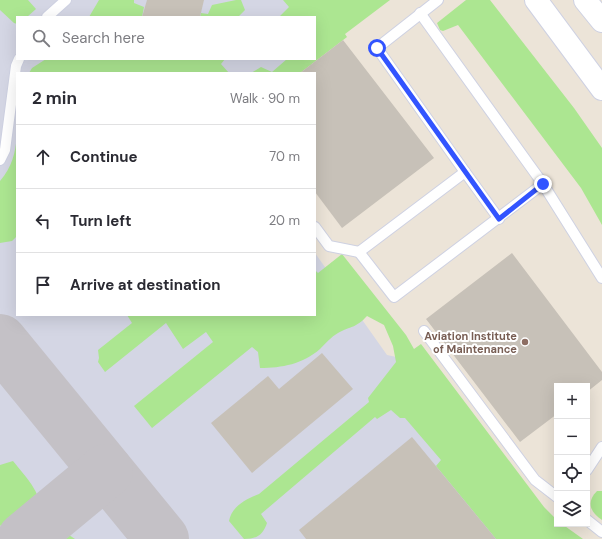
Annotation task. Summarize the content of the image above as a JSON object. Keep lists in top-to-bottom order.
{
  "places": ["Aviation Institute of Maintenance"],
  "page": {
    "search": "Search here",
    "heading": ["2 min", "Walk · 90 m"],
    "list": [
      ["Continue", "70 m"],
      ["Turn left", "20 m"],
      "Arrive at destination"
    ],
    "map_buttons": ["+", "−"]
  }
}
